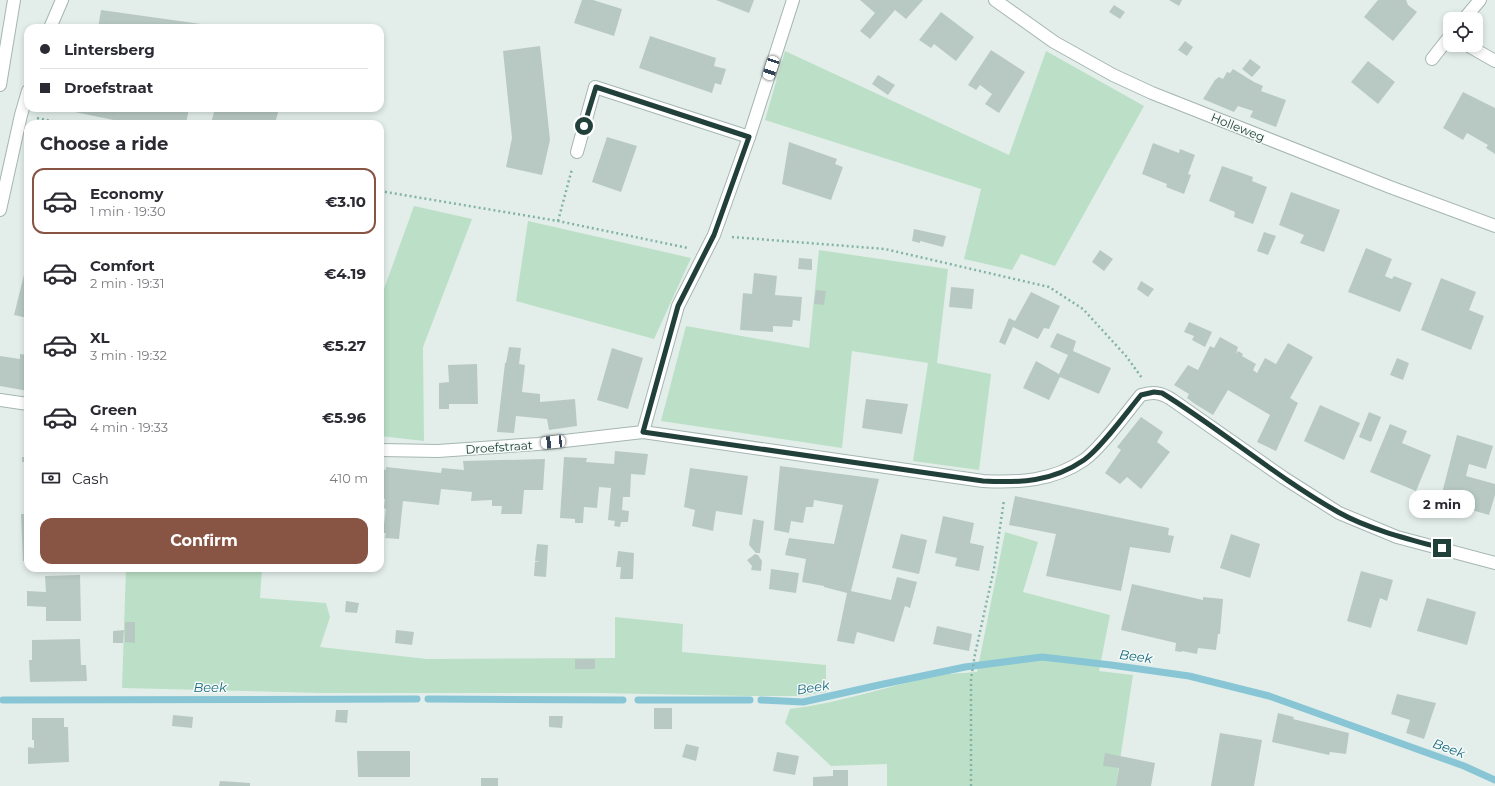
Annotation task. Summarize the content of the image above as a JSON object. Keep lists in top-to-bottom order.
{
  "streets": {
    "street": ["Holleweg", "Droefstraat"]
  },
  "water": ["Beek"],
  "page": {
    "banner": ["Lintersberg", "Droefstraat"],
    "heading": "Choose a ride",
    "list": [
      {
        "name": "Economy",
        "note": "1 min · 19:30",
        "value": "€3.10"
      },
      {
        "name": "Comfort",
        "note": "2 min · 19:31",
        "value": "€4.19"
      },
      {
        "name": "XL",
        "note": "3 min · 19:32",
        "value": "€5.27"
      },
      {
        "name": "Green",
        "note": "4 min · 19:33",
        "value": "€5.96"
      }
    ],
    "pay": ["Cash", "410 m"],
    "bubble": "2 min",
    "buttons": "Confirm"
  }
}
